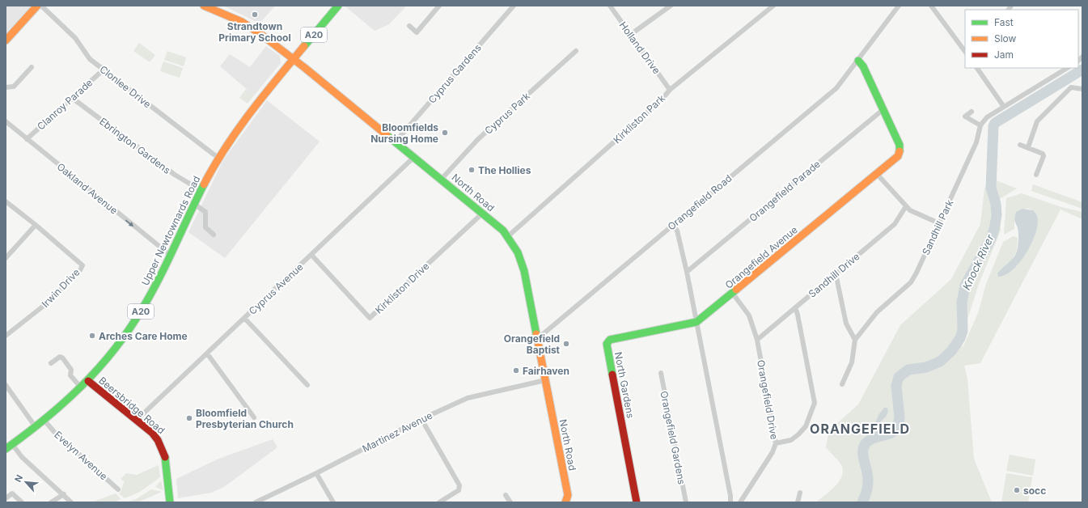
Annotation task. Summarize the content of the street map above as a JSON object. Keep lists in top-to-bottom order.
{
  "streets": {
    "street": [
      "A20",
      "Holland Drive",
      "Cyprus Gardens",
      "Clonlee Drive",
      "Clanroy Parade",
      "Cyprus Park",
      "Kirkliston Park",
      "Ebrington Gardens",
      "Oakland Avenue",
      "Orangefield Parade",
      "North Road",
      "Orangefield Road",
      "Sandhill Park",
      "Upper Newtownards Road",
      "Orangefield Avenue",
      "Sandhill Drive",
      "Irwin Drive",
      "Kirkliston Drive",
      "Cyprus Avenue",
      "North Gardens",
      "Orangefield Drive",
      "Beersbridge Road",
      "Martinez Avenue",
      "Orangefield Gardens",
      "Evelyn Avenue"
    ]
  },
  "crossings": [
    ["Holland Drive", "Kirkliston Park"],
    ["Cyprus Gardens", "North Road"],
    ["Clonlee Drive", "Clanroy Parade"],
    ["Clonlee Drive", "Upper Newtownards Road"],
    ["Clanroy Parade", "Ebrington Gardens"],
    ["Clanroy Parade", "Oakland Avenue"],
    ["Cyprus Park", "North Road"],
    ["Kirkliston Park", "North Road"],
    ["Ebrington Gardens", "Upper Newtownards Road"],
    ["Oakland Avenue", "Upper Newtownards Road"],
    ["Orangefield Parade", "Orangefield Avenue"],
    ["North Road", "Orangefield Road"],
    ["North Road", "Upper Newtownards Road"],
    ["North Road", "Kirkliston Drive"],
    ["North Road", "Cyprus Avenue"],
    ["North Road", "Martinez Avenue"],
    ["Orangefield Road", "Orangefield Avenue"],
    ["Upper Newtownards Road", "Beersbridge Road"],
    ["Upper Newtownards Road", "Evelyn Avenue"],
    ["Orangefield Avenue", "North Gardens"],
    ["Orangefield Avenue", "Orangefield Drive"],
    ["Sandhill Drive", "Orangefield Drive"],
    ["Kirkliston Drive", "Cyprus Avenue"],
    ["Cyprus Avenue", "Beersbridge Road"]
  ],
  "one_way": ["Oakland Avenue"],
  "districts": ["ORANGEFIELD"],
  "water": ["Knock River"],
  "places": [
    "Strandtown Primary School",
    "Bloomfields Nursing Home",
    "The Hollies",
    "Arches Care Home",
    "Orangefield Baptist",
    "Fairhaven",
    "Bloomfield Presbyterian Church",
    "socc"
  ],
  "legend": ["Fast", "Slow", "Jam"],
  "north": "top left"
}
